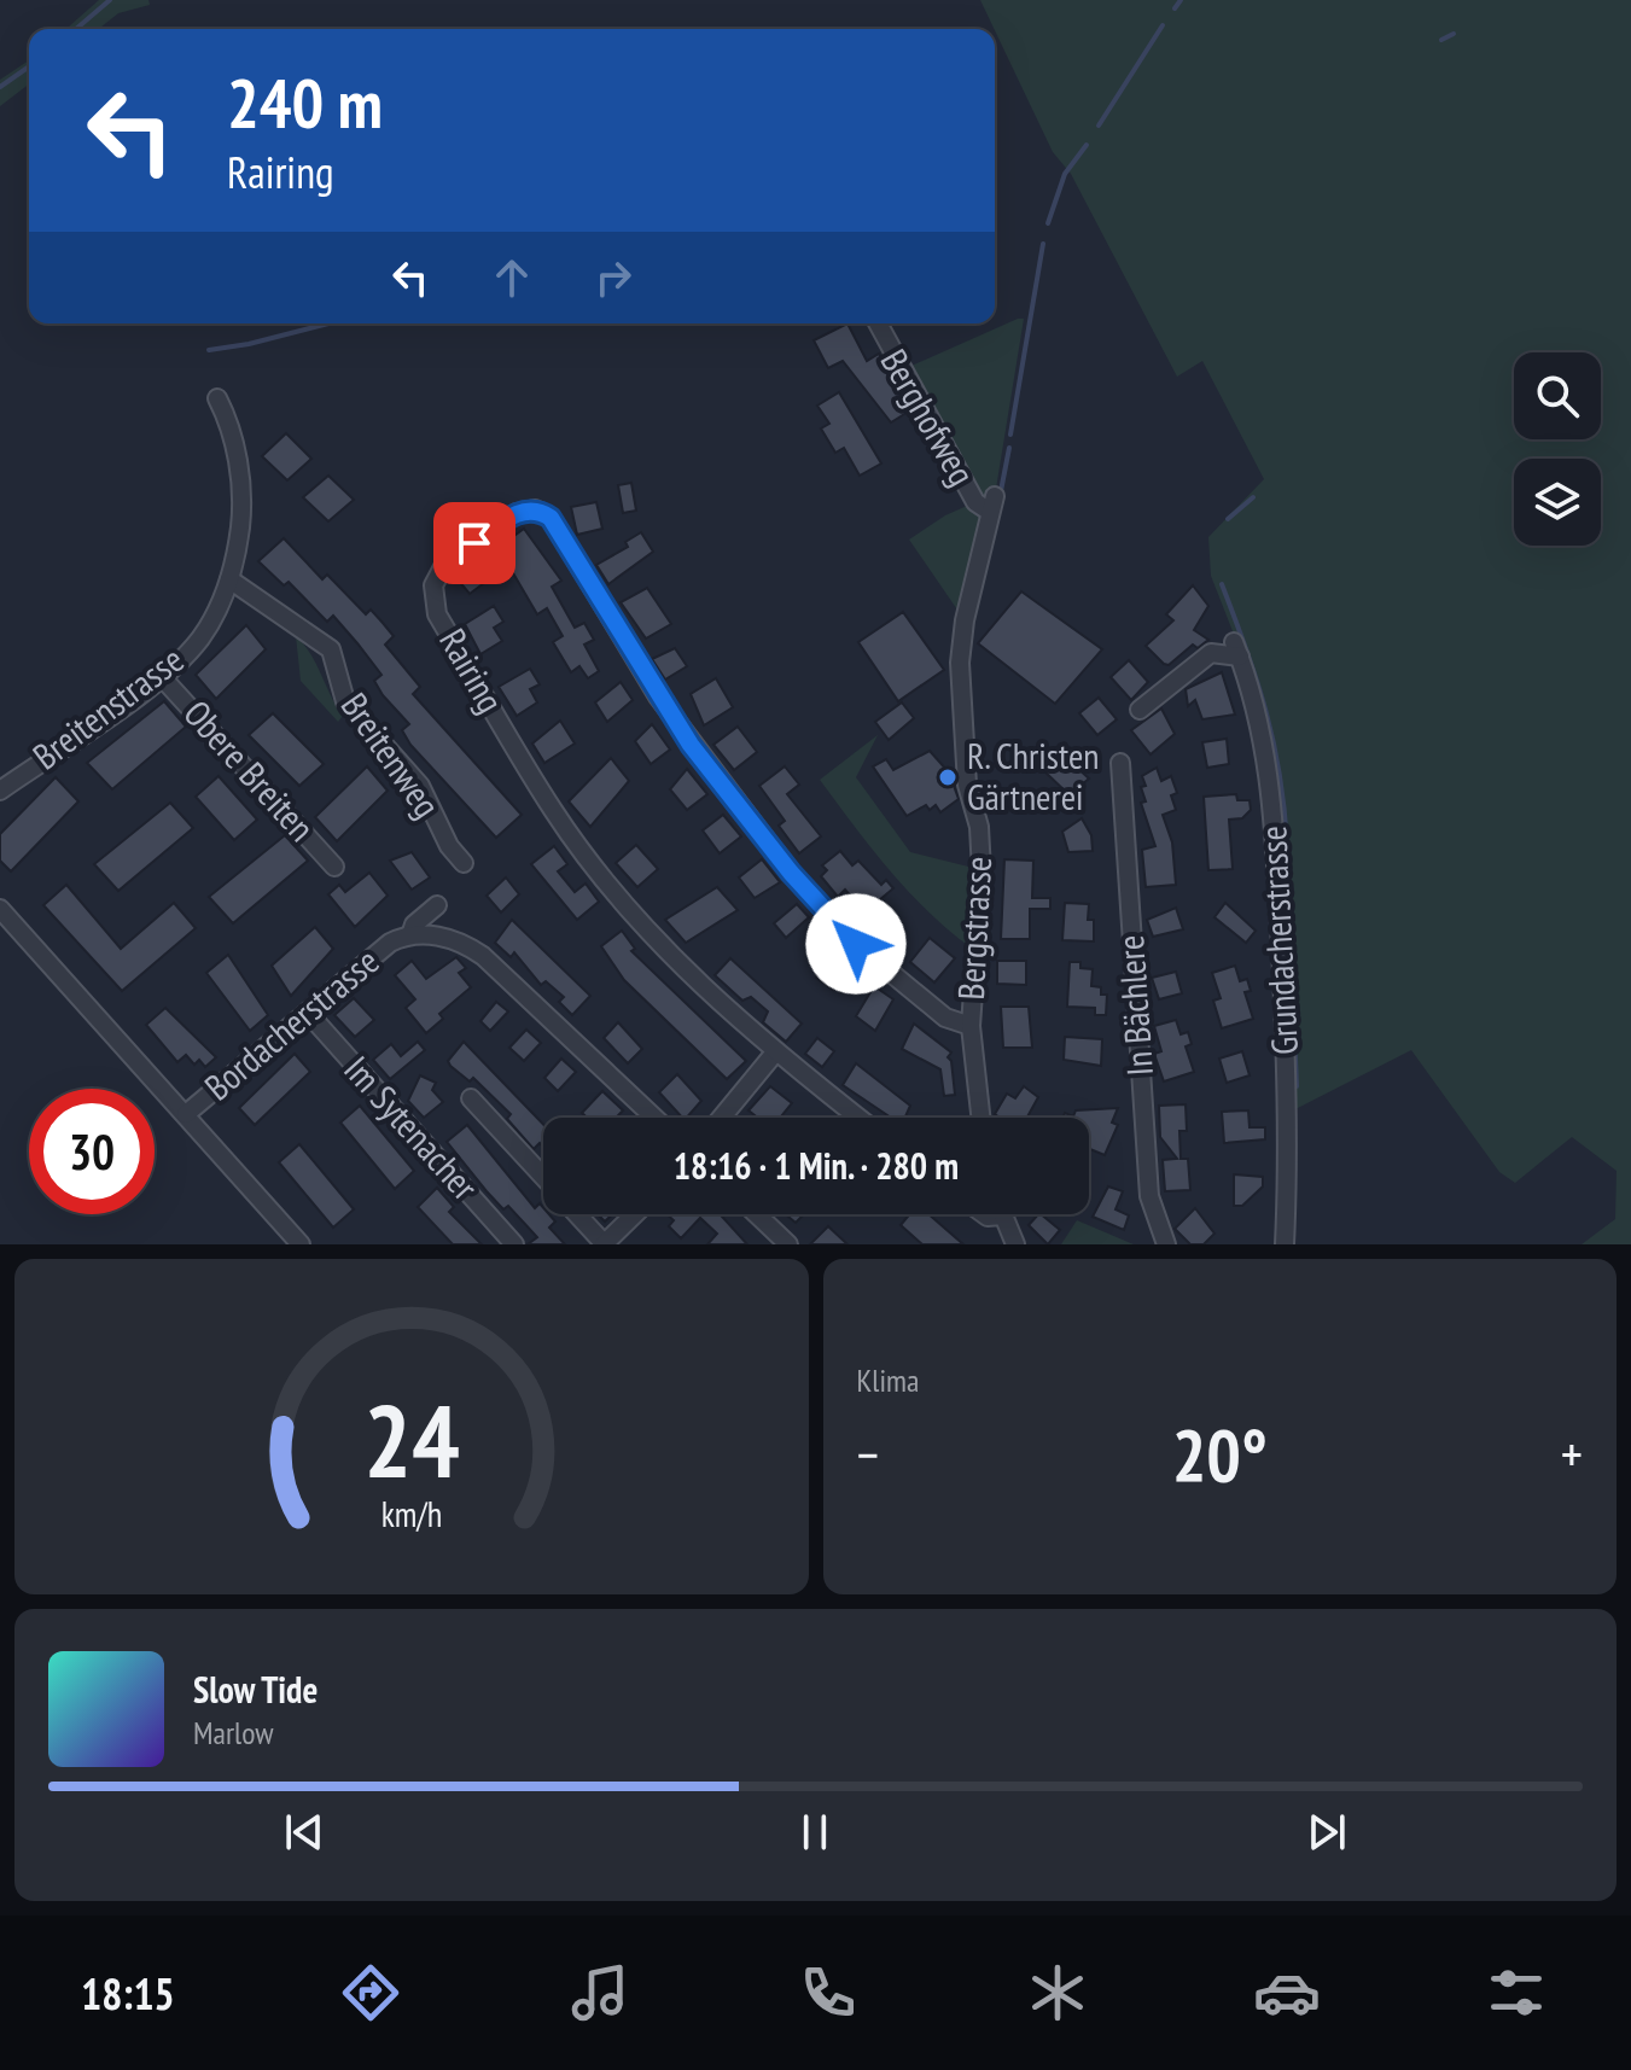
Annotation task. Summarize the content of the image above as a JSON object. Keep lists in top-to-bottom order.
{
  "streets": {
    "street": [
      "Berghofweg",
      "Rairing",
      "Breitenstrasse",
      "Breitenweg",
      "Obere Breiten",
      "Bergstrasse",
      "Grundacherstrasse",
      "In Bächlere",
      "Bordacherstrasse",
      "Im Sytenacher"
    ]
  },
  "crossings": [
    ["Berghofweg", "Bergstrasse"],
    ["Rairing", "Bergstrasse"],
    ["Breitenstrasse", "Breitenweg"],
    ["Breitenstrasse", "Obere Breiten"],
    ["Bordacherstrasse", "Im Sytenacher"]
  ],
  "places": ["R. Christen Gärtnerei"],
  "page": {
    "turn": ["240 m", "Rairing"],
    "limit": "30",
    "trip": "18:16 · 1 Min. · 280 m",
    "tile": "Klima",
    "heat": ["−", "20°", "+"],
    "song": ["Slow Tide", "Marlow"],
    "tabs": "18:15",
    "gauge": ["24", "km/h"]
  }
}
